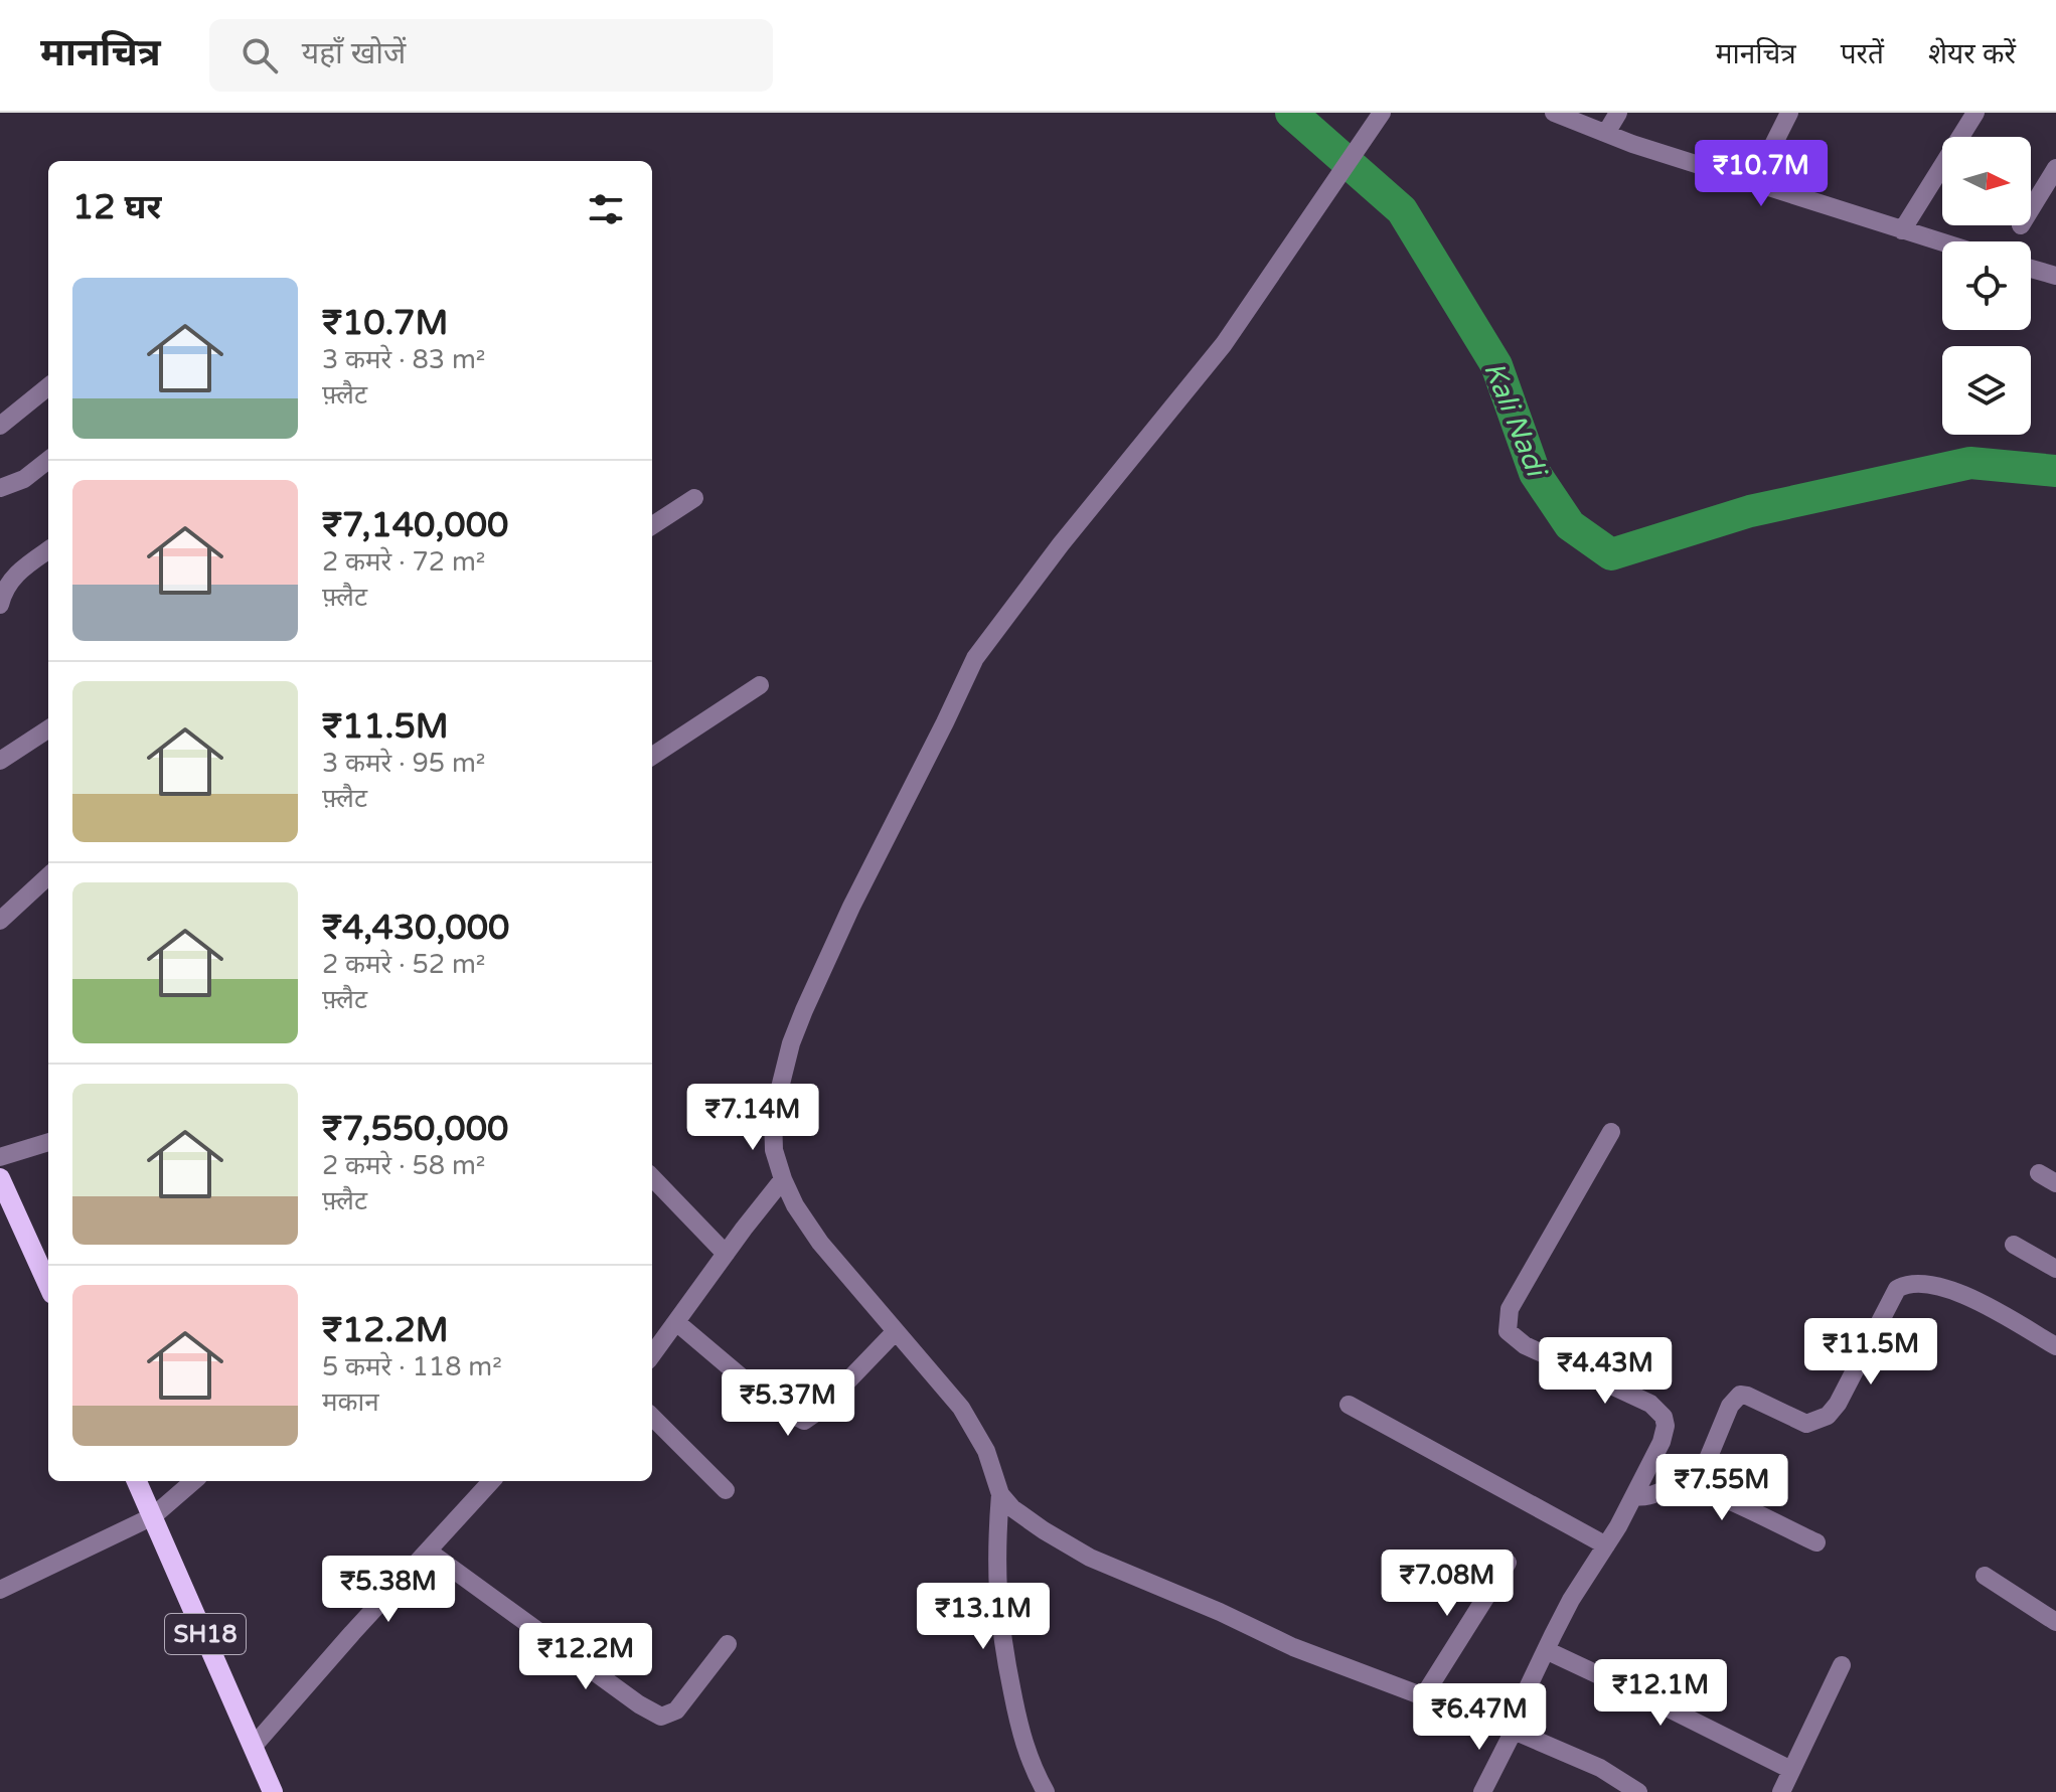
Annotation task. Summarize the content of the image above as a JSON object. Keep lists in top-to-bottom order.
{
  "streets": {
    "main road": ["SH18"]
  },
  "water": ["Kali Nadi"],
  "north": "right",
  "page": {
    "header": "मानचित्र",
    "search": "यहाँ खोजें",
    "nav": ["मानचित्र", "परतें", "शेयर करें"],
    "price": [
      "₹10.7M",
      "₹7.14M",
      "₹11.5M",
      "₹4.43M",
      "₹5.37M",
      "₹7.55M",
      "₹7.08M",
      "₹5.38M",
      "₹13.1M",
      "₹12.2M",
      "₹12.1M",
      "₹6.47M"
    ],
    "heading": "12 घर",
    "list": [
      {
        "name": "₹10.7M",
        "note": "3 कमरे · 83 m² · फ़्लैट"
      },
      {
        "name": "₹7,140,000",
        "note": "2 कमरे · 72 m² · फ़्लैट"
      },
      {
        "name": "₹11.5M",
        "note": "3 कमरे · 95 m² · फ़्लैट"
      },
      {
        "name": "₹4,430,000",
        "note": "2 कमरे · 52 m² · फ़्लैट"
      },
      {
        "name": "₹7,550,000",
        "note": "2 कमरे · 58 m² · फ़्लैट"
      },
      {
        "name": "₹12.2M",
        "note": "5 कमरे · 118 m² · मकान"
      }
    ]
  }
}
